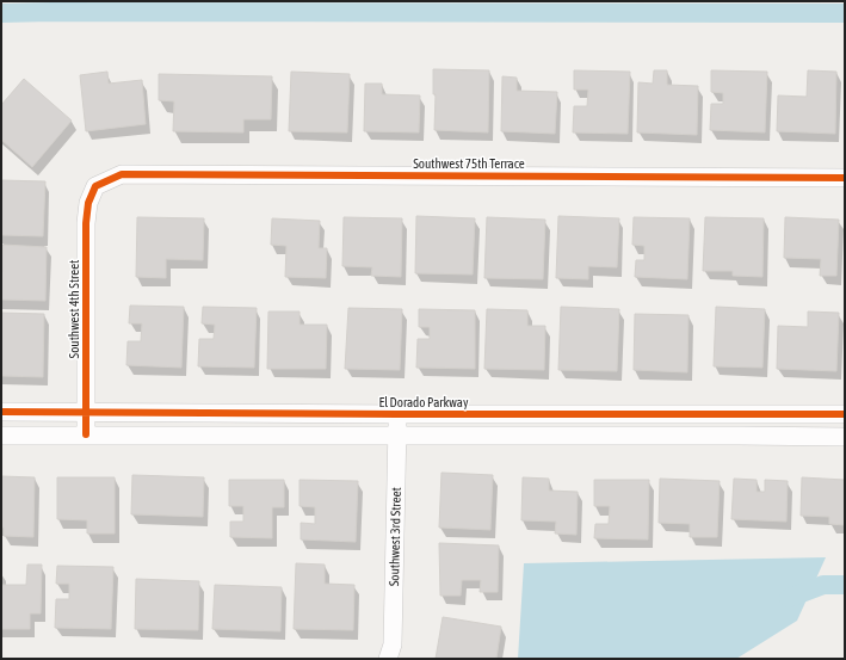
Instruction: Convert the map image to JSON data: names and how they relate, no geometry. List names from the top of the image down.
{
  "streets": {
    "street": [
      "Southwest 75th Terrace",
      "Southwest 4th Street",
      "El Dorado Parkway",
      "Southwest 3rd Street"
    ]
  },
  "crossings": [
    ["Southwest 75th Terrace", "Southwest 4th Street"],
    ["Southwest 4th Street", "El Dorado Parkway"],
    ["El Dorado Parkway", "Southwest 3rd Street"]
  ]
}
